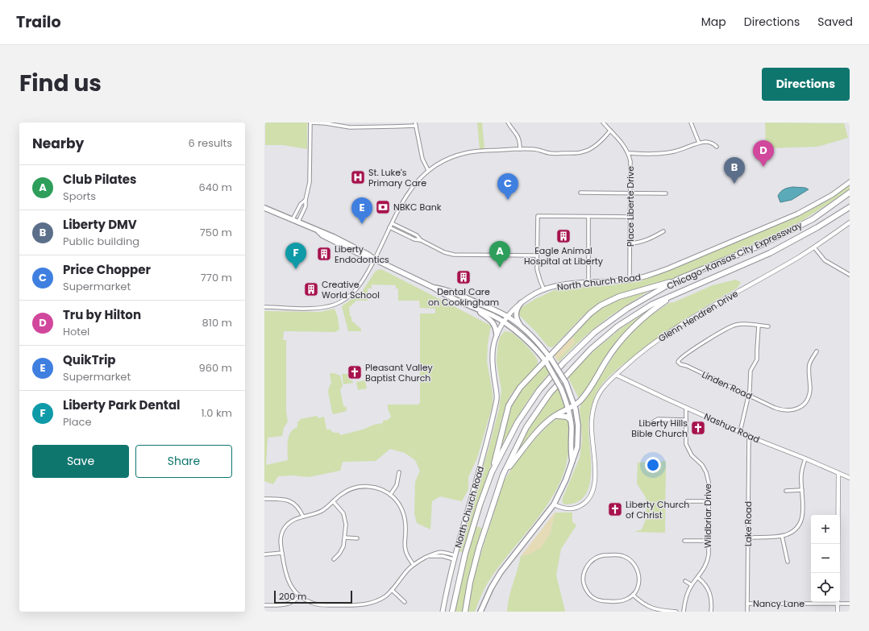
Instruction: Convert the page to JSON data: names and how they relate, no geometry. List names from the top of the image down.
{
  "streets": {
    "highway": ["Chicago-Kansas City Expressway"],
    "main road": ["North Church Road"],
    "street": [
      "Place Liberte Drive",
      "Glenn Hendren Drive",
      "Linden Road",
      "Nashua Road",
      "Wildbriar Drive",
      "Lake Road",
      "Nancy Lane"
    ]
  },
  "crossings": [
    ["Place Liberte Drive", "North Church Road"],
    ["Glenn Hendren Drive", "Nashua Road"],
    ["Nashua Road", "Wildbriar Drive"],
    ["Nashua Road", "Lake Road"],
    ["Lake Road", "Nancy Lane"]
  ],
  "places": {
    "hospital": ["St. Luke's Primary Care"],
    "bank": ["NBKC Bank"],
    "building": [
      "Eagle Animal Hospital at Liberty",
      "Liberty Endodontics",
      "Dental Care on Cookingham",
      "Creative World School"
    ],
    "church": ["Pleasant Valley Baptist Church", "Liberty Hills Bible Church", "Liberty Church of Christ"]
  },
  "scale_bar": "200 m",
  "page": {
    "header": "Trailo",
    "nav": ["Map", "Directions", "Saved"],
    "title": "Find us",
    "buttons": [
      "Directions",
      ["Save", "Share"]
    ],
    "heading": ["Nearby", "6 results"],
    "pins": [
      "D",
      "B",
      "C",
      "E",
      "A",
      "F"
    ],
    "list": [
      {
        "mark": "A",
        "name": "Club Pilates",
        "note": "Sports",
        "value": "640 m"
      },
      {
        "mark": "B",
        "name": "Liberty DMV",
        "note": "Public building",
        "value": "750 m"
      },
      {
        "mark": "C",
        "name": "Price Chopper",
        "note": "Supermarket",
        "value": "770 m"
      },
      {
        "mark": "D",
        "name": "Tru by Hilton",
        "note": "Hotel",
        "value": "810 m"
      },
      {
        "mark": "E",
        "name": "QuikTrip",
        "note": "Supermarket",
        "value": "960 m"
      },
      {
        "mark": "F",
        "name": "Liberty Park Dental",
        "note": "Place",
        "value": "1.0 km"
      }
    ],
    "map_buttons": ["+", "−"],
    "scale": "200 m"
  }
}
